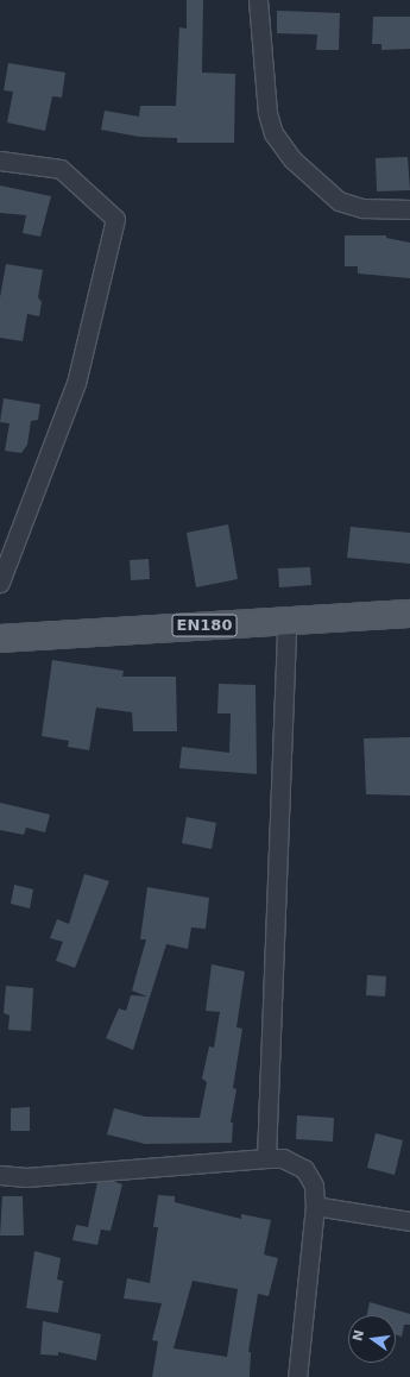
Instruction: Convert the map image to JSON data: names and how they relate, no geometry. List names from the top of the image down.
{
  "streets": {
    "main road": ["EN180"]
  },
  "north": "left"
}
